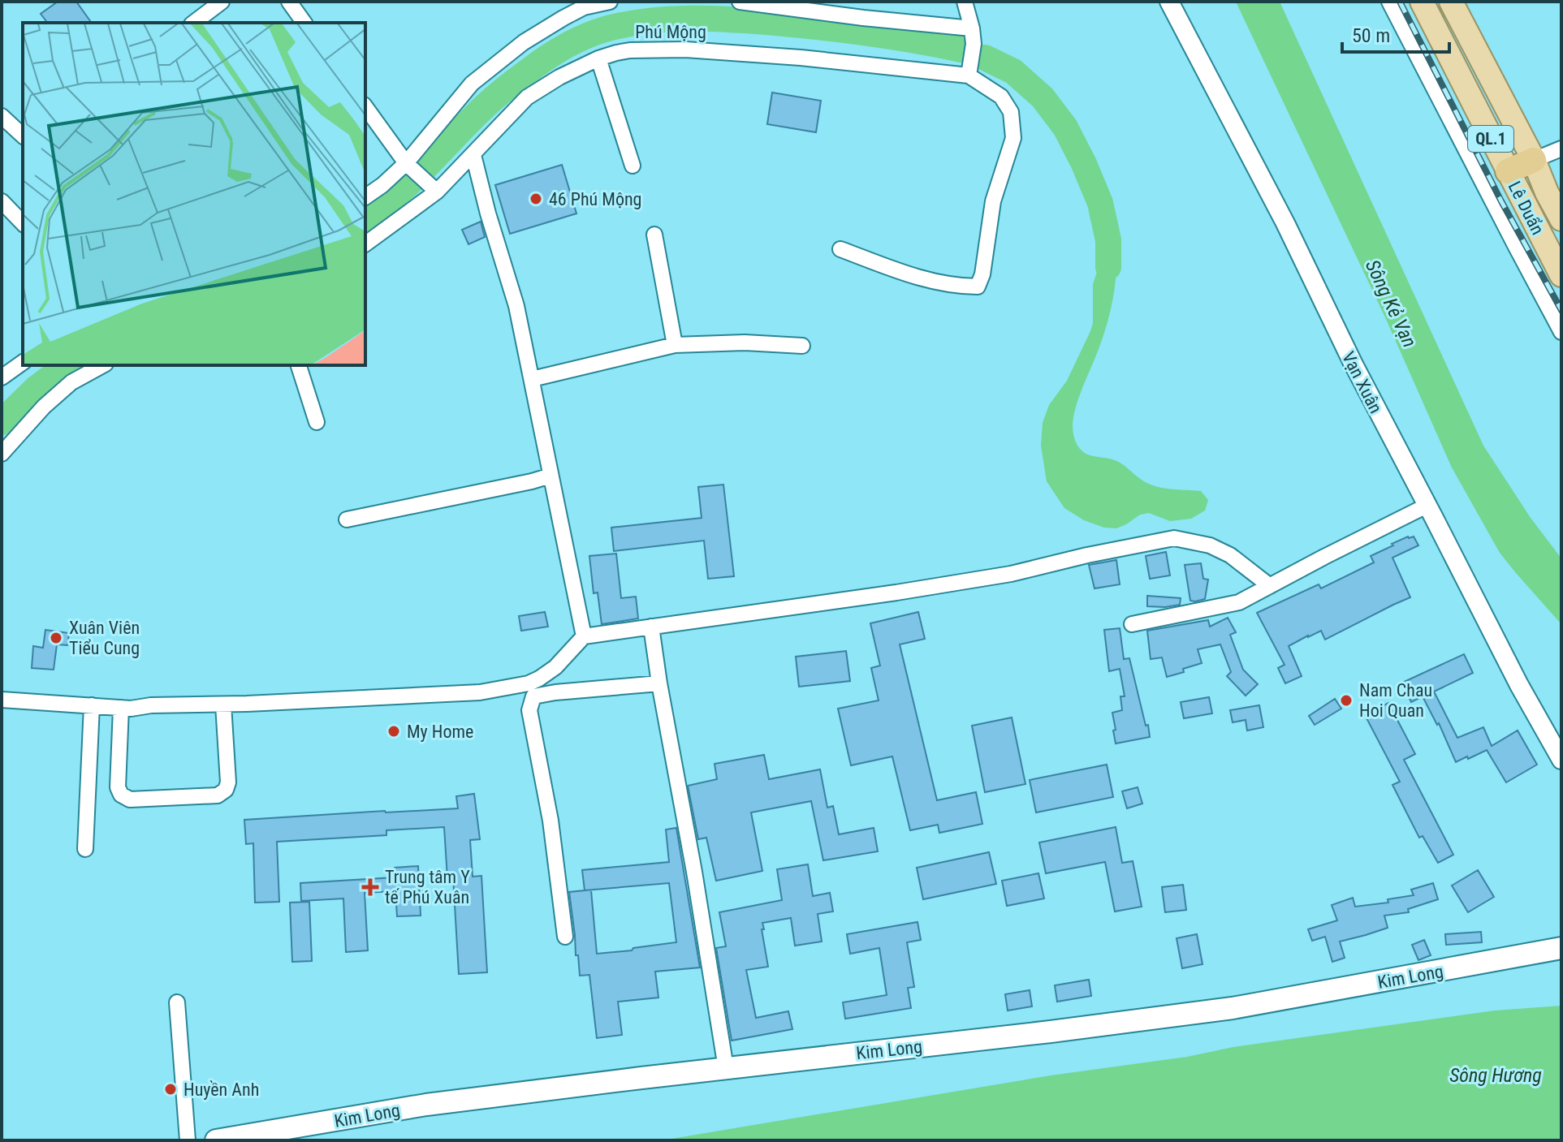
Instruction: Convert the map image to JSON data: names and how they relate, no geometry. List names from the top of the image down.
{
  "streets": {
    "main road": ["QL.1", "Lê Duẩn", "Kim Long"],
    "street": ["Phú Mộng", "Vạn Xuân"]
  },
  "water": ["Sông Kẻ Vạn", "Sông Hương"],
  "places": {
    "other": [
      "46 Phú Mộng",
      "Xuân Viên Tiểu Cung",
      "Nam Chau Hoi Quan",
      "My Home",
      "Huyền Anh"
    ],
    "health": ["Trung tâm Y tế Phú Xuân"]
  },
  "scale_bar": "50 m"
}
